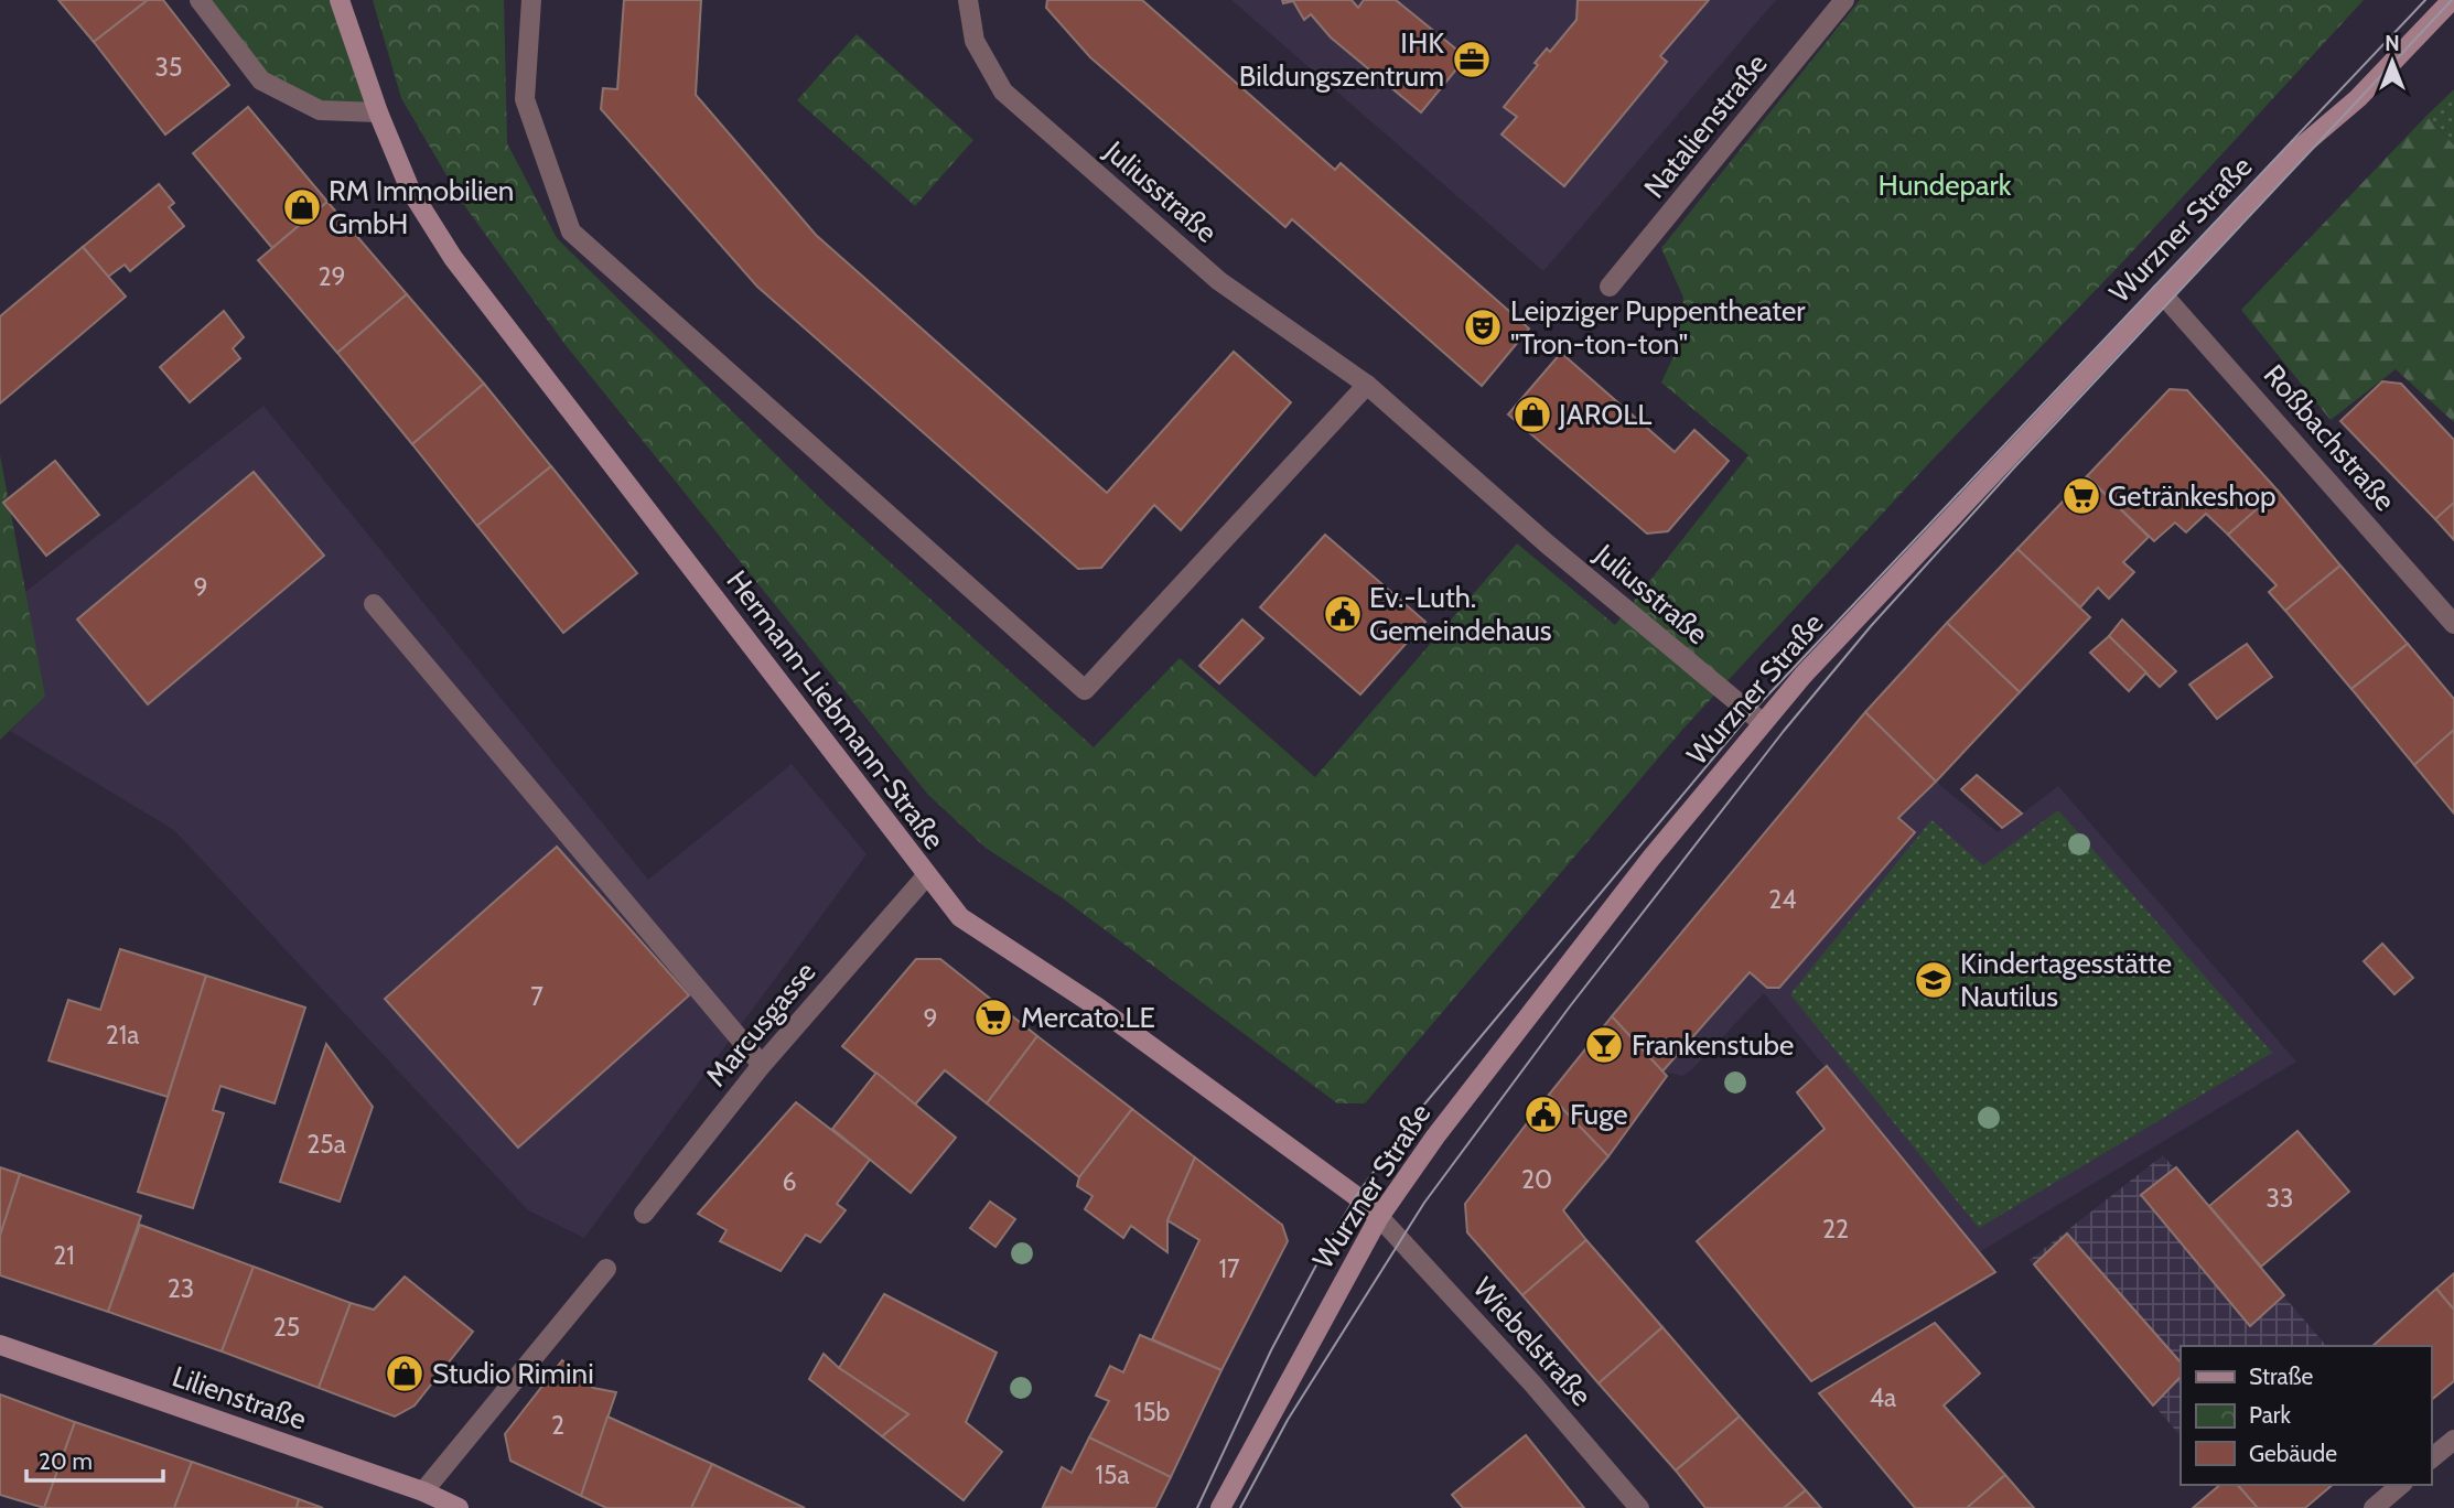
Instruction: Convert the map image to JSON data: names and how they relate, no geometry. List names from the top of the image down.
{
  "streets": {
    "street": [
      "Natalienstraße",
      "Juliusstraße",
      "Wurzner Straße",
      "Roßbachstraße",
      "Hermann-Liebmann-Straße",
      "Marcusgasse",
      "Wiebelstraße",
      "Lilienstraße"
    ]
  },
  "crossings": [
    ["Juliusstraße", "Wurzner Straße"],
    ["Wurzner Straße", "Roßbachstraße"],
    ["Wurzner Straße", "Hermann-Liebmann-Straße"],
    ["Wurzner Straße", "Wiebelstraße"],
    ["Hermann-Liebmann-Straße", "Marcusgasse"],
    ["Hermann-Liebmann-Straße", "Wiebelstraße"]
  ],
  "parks": ["Hundepark"],
  "places": {
    "office": ["IHK Bildungszentrum"],
    "shop": ["RM Immobilien GmbH", "JAROLL", "Studio Rimini"],
    "theatre": ["Leipziger Puppentheater \"Tron-ton-ton\""],
    "supermarket": ["Getränkeshop", "Mercato.LE"],
    "public building": ["Ev.-Luth. Gemeindehaus", "Fuge"],
    "school or university": ["Kindertagesstätte Nautilus"],
    "bar": ["Frankenstube"]
  },
  "house_numbers": [
    "35",
    "29",
    "9",
    "24",
    "7",
    "9",
    "21a",
    "25a",
    "20",
    "6",
    "33",
    "22",
    "21",
    "17",
    "23",
    "25",
    "4a",
    "15b",
    "2",
    "15a"
  ],
  "legend": ["Straße", "Park", "Gebäude"],
  "scale_bar": "20 m",
  "north": "top"
}
